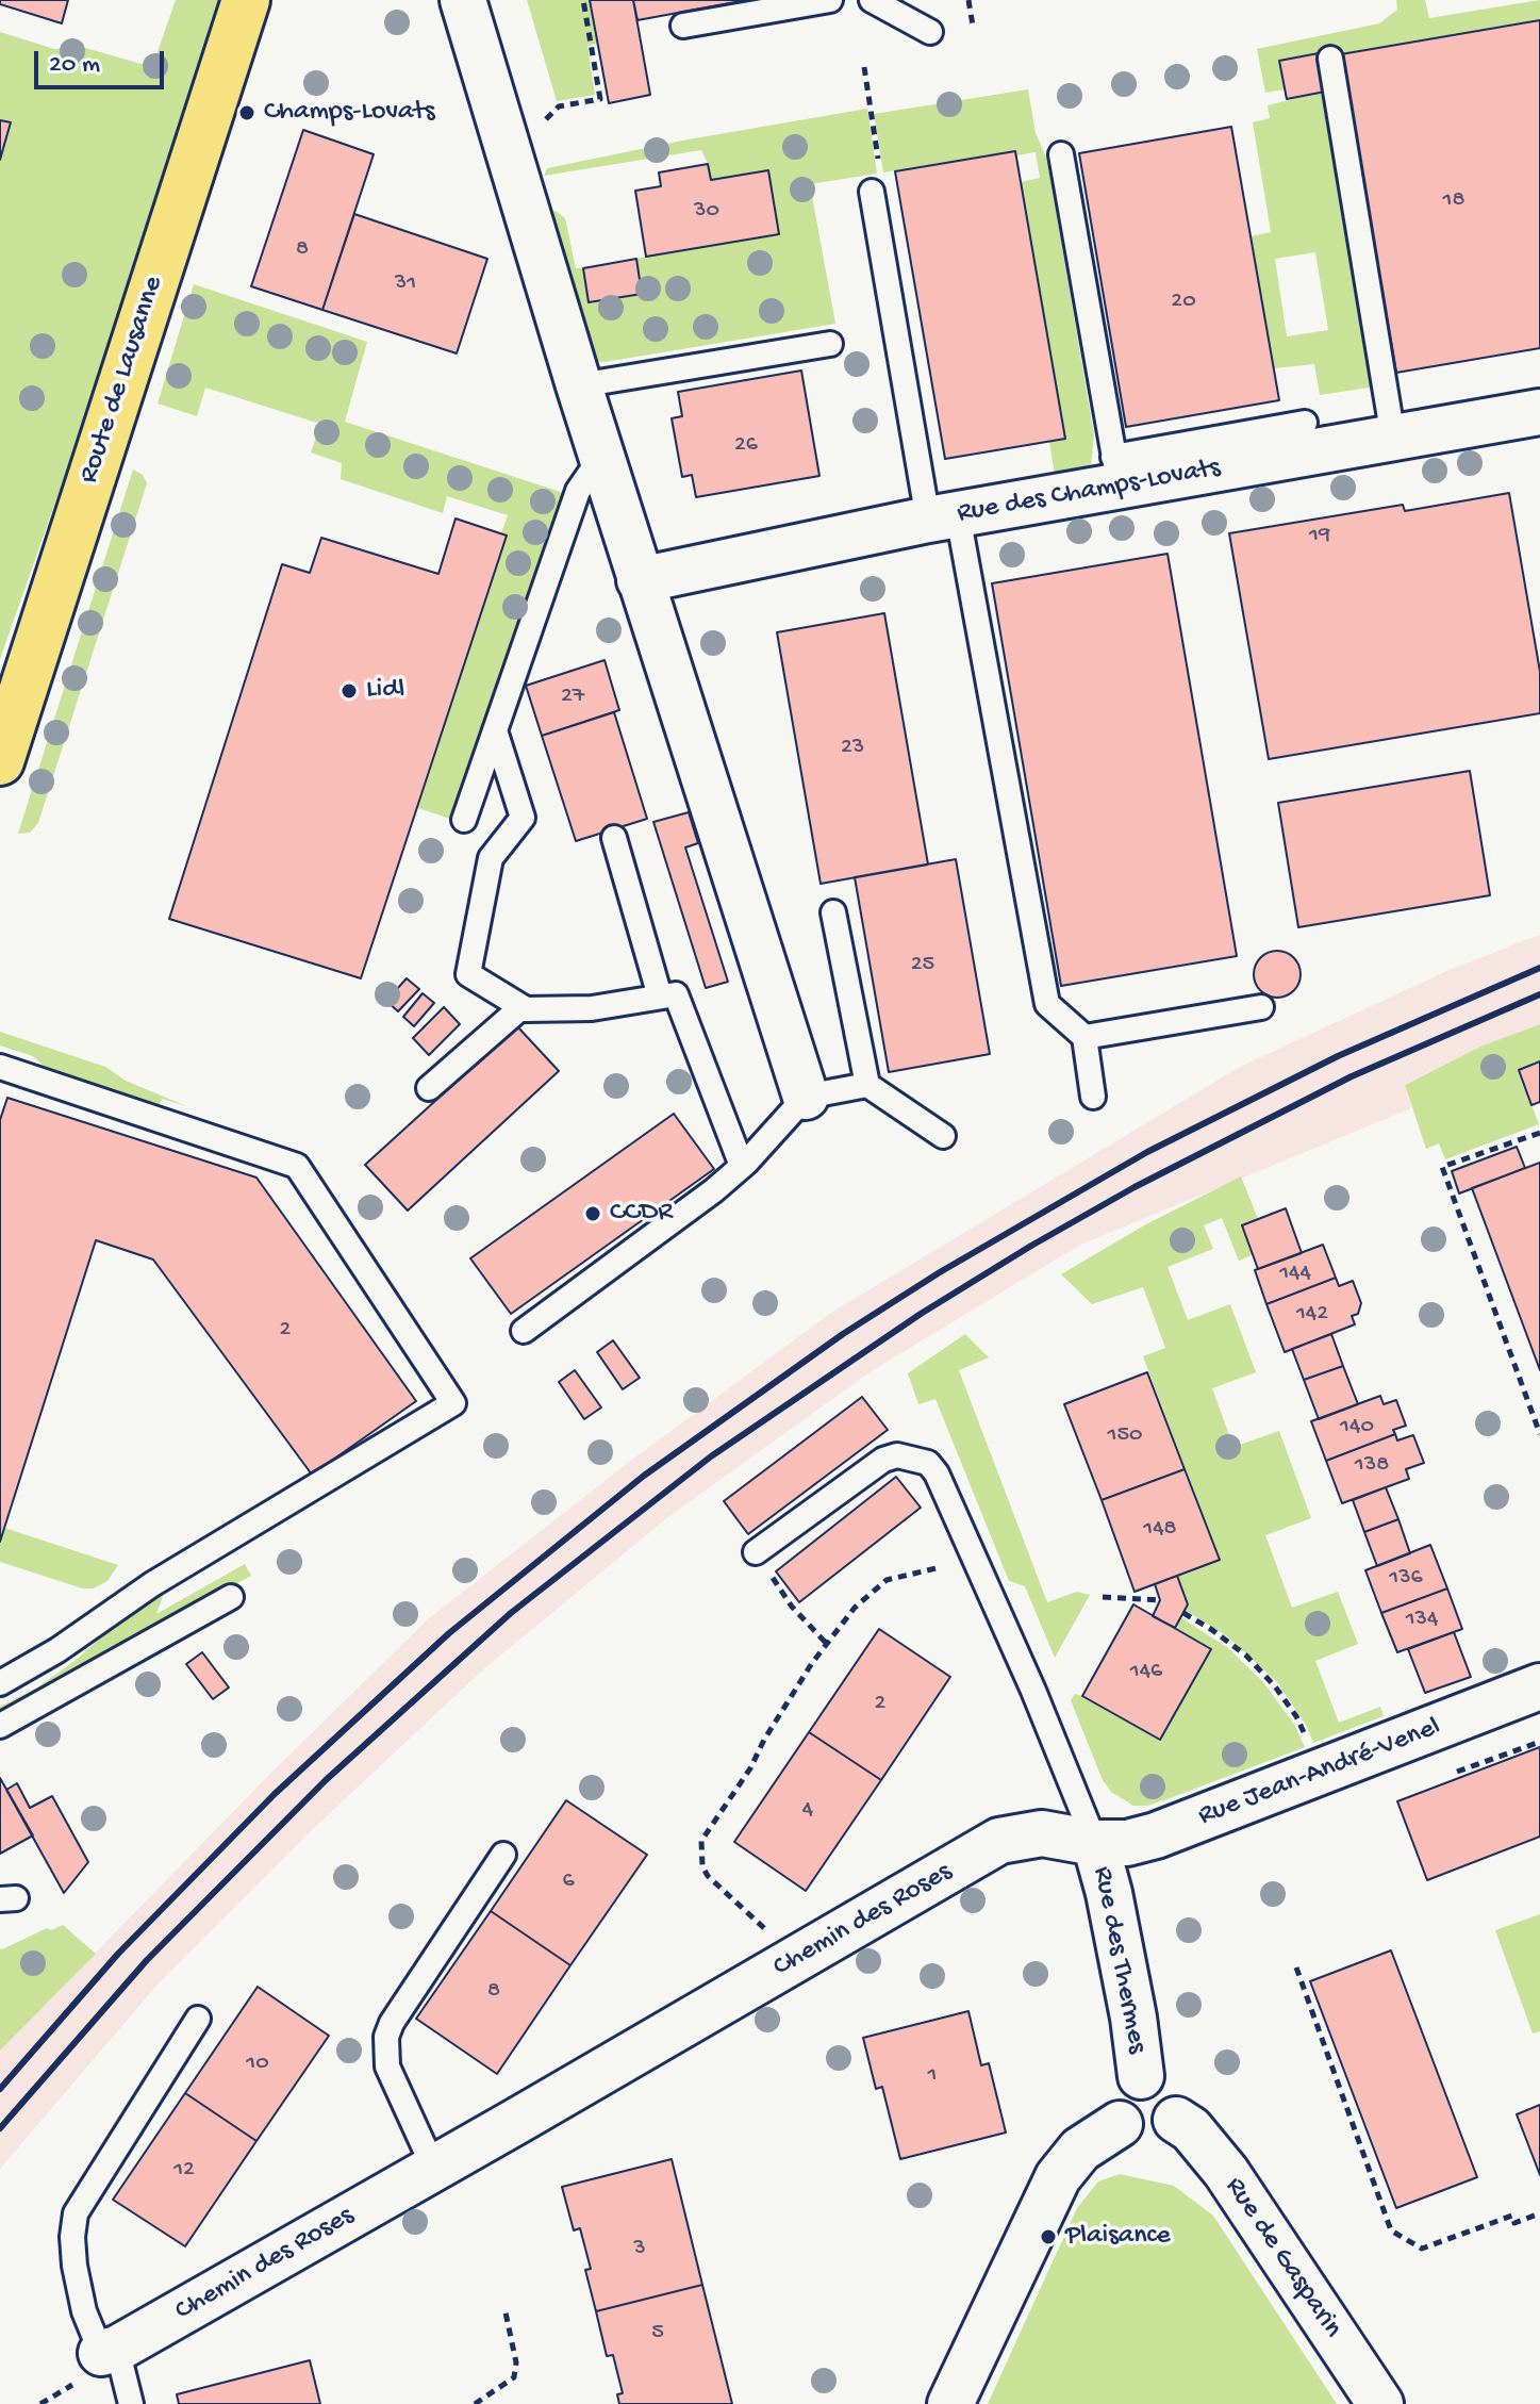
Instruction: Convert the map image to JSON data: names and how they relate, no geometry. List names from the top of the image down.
{
  "streets": {
    "main road": ["Route de Lausanne"],
    "street": [
      "Rue des Champs-Lovats",
      "Rue Jean-André-Venel",
      "Chemin des Roses",
      "Rue des Thermes",
      "Rue de Gasparin"
    ]
  },
  "crossings": [
    ["Rue Jean-André-Venel", "Chemin des Roses"],
    ["Rue Jean-André-Venel", "Rue des Thermes"],
    ["Chemin des Roses", "Rue des Thermes"],
    ["Rue des Thermes", "Rue de Gasparin"]
  ],
  "places": [
    "Champs-Lovats",
    "Lidl",
    "CCDR",
    "Plaisance"
  ],
  "house_numbers": [
    "18",
    "30",
    "8",
    "31",
    "20",
    "26",
    "19",
    "27",
    "23",
    "25",
    "144",
    "142",
    "2",
    "140",
    "150",
    "138",
    "148",
    "136",
    "134",
    "146",
    "2",
    "4",
    "6",
    "8",
    "10",
    "1",
    "12",
    "3",
    "5"
  ],
  "scale_bar": "20 m"
}
